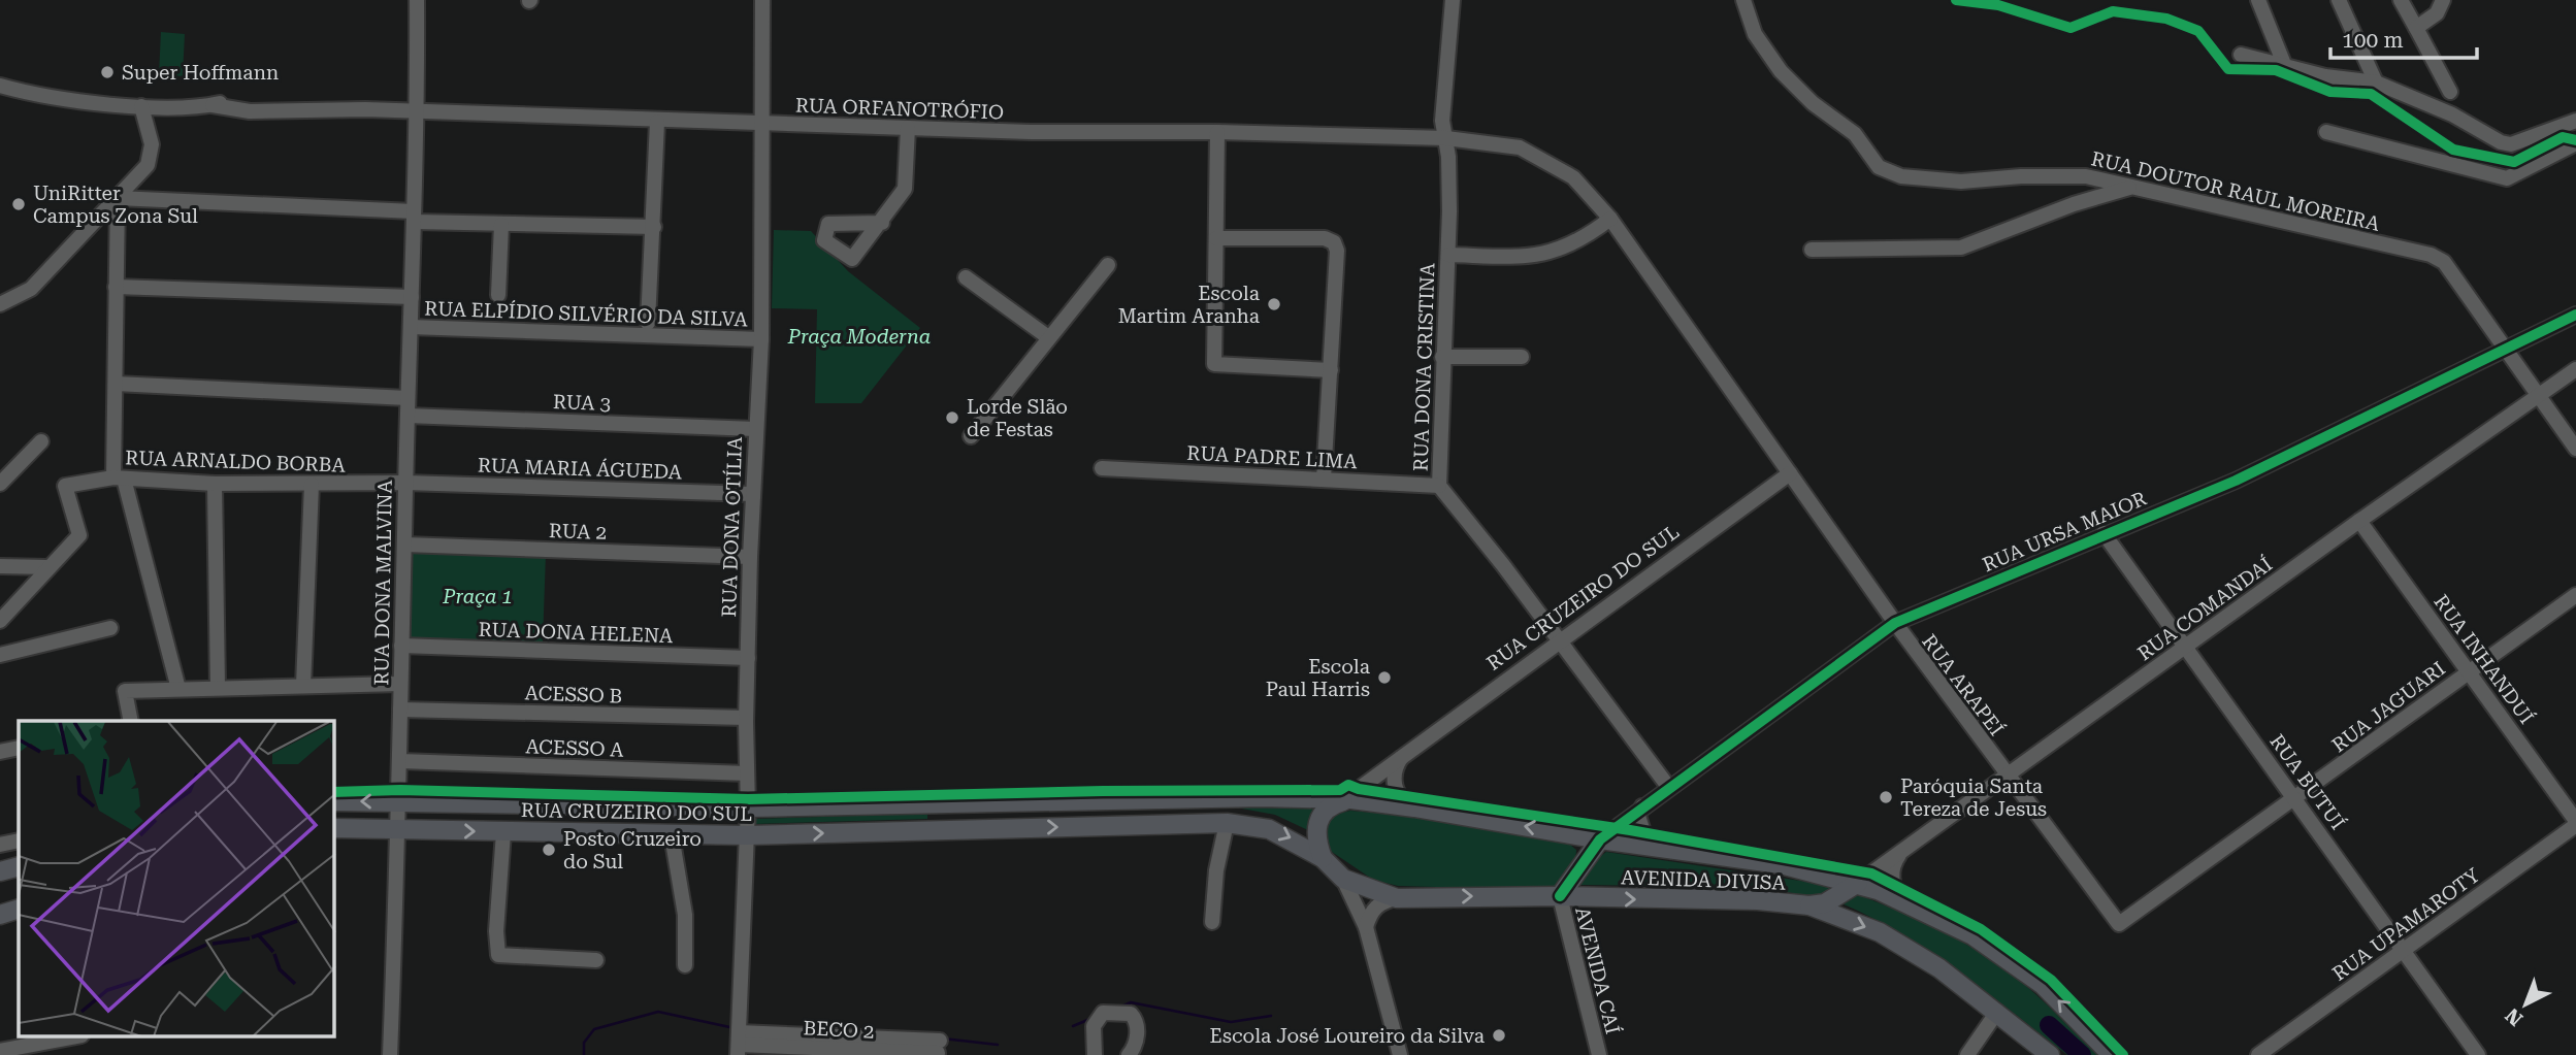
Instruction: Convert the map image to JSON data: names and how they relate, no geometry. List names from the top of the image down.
{
  "streets": {
    "main road": ["RUA CRUZEIRO DO SUL", "AVENIDA DIVISA"],
    "street": [
      "RUA ORFANOTRÓFIO",
      "RUA DOUTOR RAUL MOREIRA",
      "RUA ELPÍDIO SILVÉRIO DA SILVA",
      "RUA DONA CRISTINA",
      "RUA 3",
      "RUA PADRE LIMA",
      "RUA ARNALDO BORBA",
      "RUA MARIA ÁGUEDA",
      "RUA DONA OTÍLIA",
      "RUA 2",
      "RUA URSA MAIOR",
      "RUA DONA MALVINA",
      "RUA COMANDAÍ",
      "RUA DONA HELENA",
      "RUA INHANDUÍ",
      "RUA ARAPEÍ",
      "ACESSO B",
      "RUA JAGUARI",
      "ACESSO A",
      "RUA BUTUÍ",
      "RUA UPAMAROTY",
      "AVENIDA CAÍ",
      "BECO 2"
    ]
  },
  "crossings": [
    ["RUA ORFANOTRÓFIO", "RUA DONA CRISTINA"],
    ["RUA ORFANOTRÓFIO", "RUA DONA OTÍLIA"],
    ["RUA ORFANOTRÓFIO", "RUA DONA MALVINA"],
    ["RUA ORFANOTRÓFIO", "RUA ARAPEÍ"],
    ["RUA DOUTOR RAUL MOREIRA", "RUA URSA MAIOR"],
    ["RUA DOUTOR RAUL MOREIRA", "RUA COMANDAÍ"],
    ["RUA ELPÍDIO SILVÉRIO DA SILVA", "RUA DONA OTÍLIA"],
    ["RUA ELPÍDIO SILVÉRIO DA SILVA", "RUA DONA MALVINA"],
    ["RUA DONA CRISTINA", "RUA PADRE LIMA"],
    ["RUA DONA CRISTINA", "RUA URSA MAIOR"],
    ["RUA DONA CRISTINA", "RUA CRUZEIRO DO SUL"],
    ["RUA DONA CRISTINA", "RUA ARAPEÍ"],
    ["RUA 3", "RUA DONA OTÍLIA"],
    ["RUA 3", "RUA DONA MALVINA"],
    ["RUA ARNALDO BORBA", "RUA MARIA ÁGUEDA"],
    ["RUA ARNALDO BORBA", "RUA DONA MALVINA"],
    ["RUA MARIA ÁGUEDA", "RUA DONA OTÍLIA"],
    ["RUA MARIA ÁGUEDA", "RUA DONA MALVINA"],
    ["RUA DONA OTÍLIA", "RUA 2"],
    ["RUA DONA OTÍLIA", "RUA CRUZEIRO DO SUL"],
    ["RUA DONA OTÍLIA", "RUA DONA HELENA"],
    ["RUA DONA OTÍLIA", "ACESSO B"],
    ["RUA DONA OTÍLIA", "ACESSO A"],
    ["RUA DONA OTÍLIA", "BECO 2"],
    ["RUA 2", "RUA DONA MALVINA"],
    ["RUA URSA MAIOR", "RUA ARAPEÍ"],
    ["RUA URSA MAIOR", "RUA BUTUÍ"],
    ["RUA URSA MAIOR", "AVENIDA DIVISA"],
    ["RUA DONA MALVINA", "RUA CRUZEIRO DO SUL"],
    ["RUA DONA MALVINA", "RUA DONA HELENA"],
    ["RUA DONA MALVINA", "ACESSO B"],
    ["RUA DONA MALVINA", "ACESSO A"],
    ["RUA CRUZEIRO DO SUL", "RUA ARAPEÍ"],
    ["RUA CRUZEIRO DO SUL", "AVENIDA DIVISA"],
    ["RUA COMANDAÍ", "RUA INHANDUÍ"],
    ["RUA COMANDAÍ", "RUA ARAPEÍ"],
    ["RUA COMANDAÍ", "RUA BUTUÍ"],
    ["RUA COMANDAÍ", "AVENIDA DIVISA"],
    ["RUA INHANDUÍ", "RUA JAGUARI"],
    ["RUA INHANDUÍ", "RUA UPAMAROTY"],
    ["RUA ARAPEÍ", "RUA JAGUARI"],
    ["RUA JAGUARI", "RUA BUTUÍ"],
    ["RUA BUTUÍ", "RUA UPAMAROTY"],
    ["AVENIDA DIVISA", "AVENIDA CAÍ"]
  ],
  "parks": ["Praça Moderna", "Praça 1"],
  "places": [
    "Super Hoffmann",
    "UniRitter Campus Zona Sul",
    "Escola Martim Aranha",
    "Lorde Slão de Festas",
    "Escola Paul Harris",
    "Paróquia Santa Tereza de Jesus",
    "Posto Cruzeiro do Sul",
    "Escola José Loureiro da Silva"
  ],
  "scale_bar": "100 m",
  "north": "bottom left"
}
